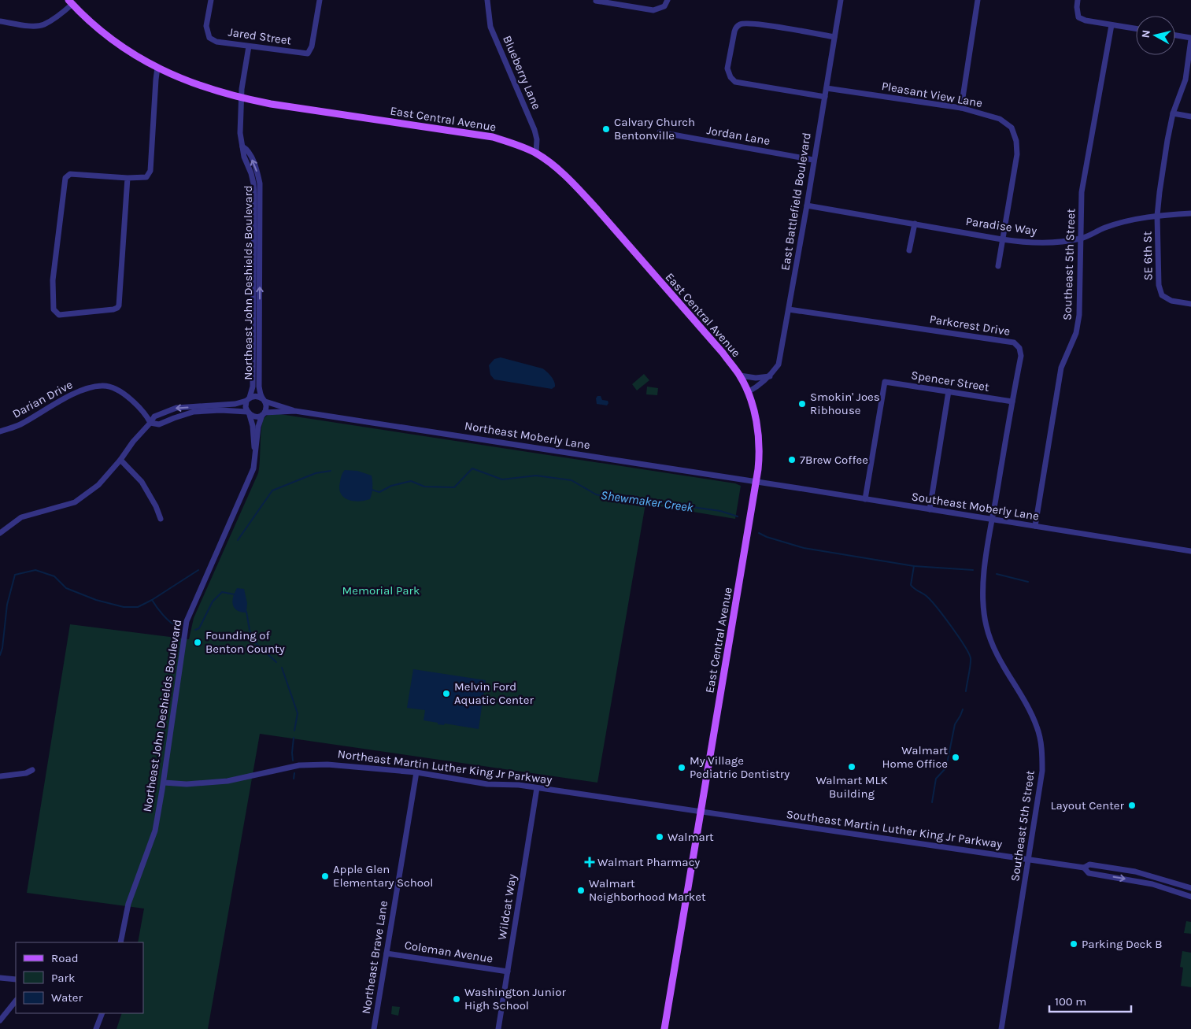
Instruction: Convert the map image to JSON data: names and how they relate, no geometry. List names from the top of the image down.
{
  "streets": {
    "main road": ["East Central Avenue"],
    "street": [
      "Jared Street",
      "Blueberry Lane",
      "Pleasant View Lane",
      "Jordan Lane",
      "East Battlefield Boulevard",
      "Paradise Way",
      "SE 6th St",
      "Southeast 5th Street",
      "Northeast John Deshields Boulevard",
      "Parkcrest Drive",
      "Spencer Street",
      "Darian Drive",
      "Northeast Moberly Lane",
      "Southeast Moberly Lane",
      "Northeast Martin Luther King Jr Parkway",
      "Southeast Martin Luther King Jr Parkway",
      "Wildcat Way",
      "Coleman Avenue",
      "Northeast Brave Lane"
    ]
  },
  "crossings": [
    ["Jared Street", "Northeast John Deshields Boulevard"],
    ["Blueberry Lane", "East Central Avenue"],
    ["Pleasant View Lane", "East Battlefield Boulevard"],
    ["Pleasant View Lane", "Paradise Way"],
    ["East Central Avenue", "East Battlefield Boulevard"],
    ["East Central Avenue", "Northeast John Deshields Boulevard"],
    ["East Central Avenue", "Northeast Moberly Lane"],
    ["East Central Avenue", "Southeast Moberly Lane"],
    ["East Central Avenue", "Northeast Martin Luther King Jr Parkway"],
    ["East Central Avenue", "Southeast Martin Luther King Jr Parkway"],
    ["Jordan Lane", "East Battlefield Boulevard"],
    ["East Battlefield Boulevard", "Paradise Way"],
    ["East Battlefield Boulevard", "Parkcrest Drive"],
    ["Paradise Way", "SE 6th St"],
    ["Paradise Way", "Southeast 5th Street"],
    ["Southeast 5th Street", "Parkcrest Drive"],
    ["Southeast 5th Street", "Southeast Moberly Lane"],
    ["Southeast 5th Street", "Southeast Martin Luther King Jr Parkway"],
    ["Northeast John Deshields Boulevard", "Northeast Moberly Lane"],
    ["Northeast John Deshields Boulevard", "Northeast Martin Luther King Jr Parkway"],
    ["Parkcrest Drive", "Spencer Street"],
    ["Parkcrest Drive", "Southeast Moberly Lane"],
    ["Spencer Street", "Southeast Moberly Lane"],
    ["Northeast Moberly Lane", "Southeast Moberly Lane"],
    ["Northeast Martin Luther King Jr Parkway", "Southeast Martin Luther King Jr Parkway"],
    ["Northeast Martin Luther King Jr Parkway", "Wildcat Way"],
    ["Northeast Martin Luther King Jr Parkway", "Northeast Brave Lane"],
    ["Wildcat Way", "Coleman Avenue"],
    ["Coleman Avenue", "Northeast Brave Lane"]
  ],
  "water": ["Shewmaker Creek"],
  "parks": ["Memorial Park"],
  "places": {
    "other": [
      "Calvary Church Bentonville",
      "Smokin' Joes Ribhouse",
      "7Brew Coffee",
      "Founding of Benton County",
      "Melvin Ford Aquatic Center",
      "Walmart Home Office",
      "Walmart MLK Building",
      "My Village Pediatric Dentistry",
      "Layout Center",
      "Walmart",
      "Apple Glen Elementary School",
      "Walmart Neighborhood Market",
      "Parking Deck B",
      "Washington Junior High School"
    ],
    "health": ["Walmart Pharmacy"]
  },
  "legend": ["Road", "Park", "Water"],
  "scale_bar": "100 m",
  "north": "left"
}
